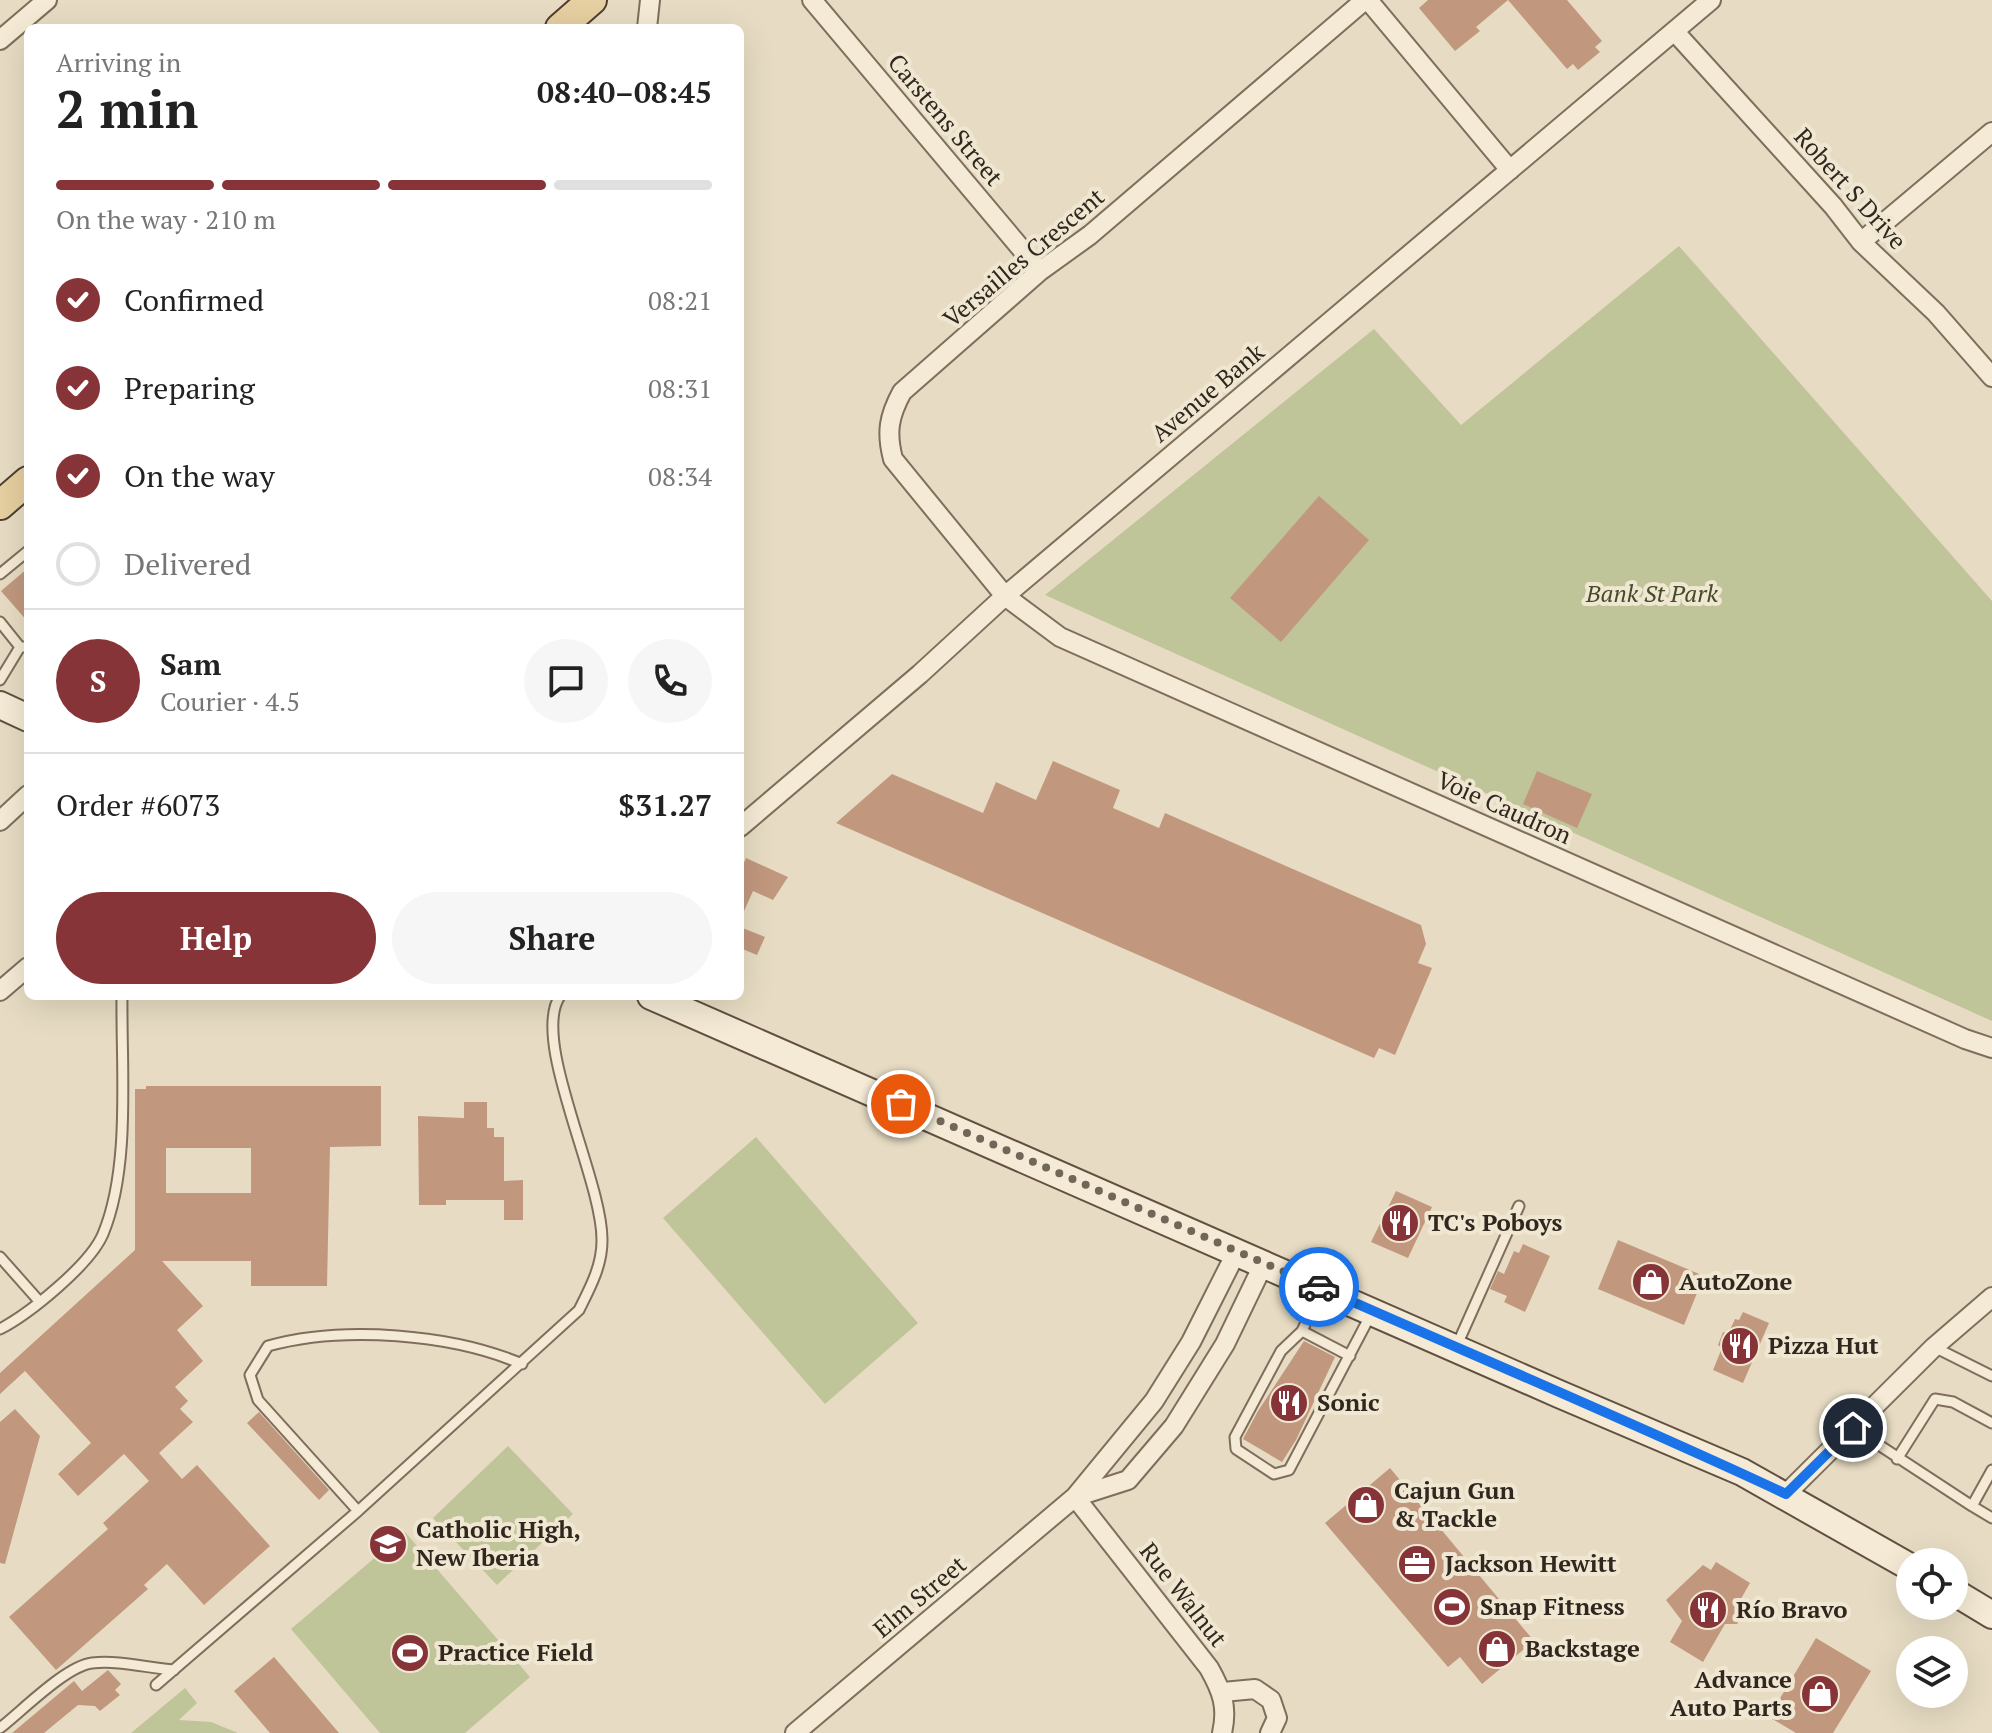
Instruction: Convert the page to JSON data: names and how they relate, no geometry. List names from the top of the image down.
{
  "streets": {
    "street": [
      "Carstens Street",
      "Robert S Drive",
      "Versailles Crescent",
      "Avenue Bank",
      "Voie Caudron",
      "Rue Walnut",
      "Elm Street"
    ]
  },
  "crossings": [
    ["Carstens Street", "Versailles Crescent"],
    ["Robert S Drive", "Avenue Bank"],
    ["Versailles Crescent", "Avenue Bank"],
    ["Versailles Crescent", "Voie Caudron"],
    ["Avenue Bank", "Voie Caudron"],
    ["Rue Walnut", "Elm Street"]
  ],
  "parks": ["Bank St Park"],
  "places": {
    "restaurant": [
      "TC's Poboys",
      "Pizza Hut",
      "Sonic",
      "Río Bravo"
    ],
    "shop": [
      "AutoZone",
      "Cajun Gun & Tackle",
      "Backstage",
      "Advance Auto Parts"
    ],
    "school or university": ["Catholic High, New Iberia"],
    "office": ["Jackson Hewitt"],
    "sports": ["Snap Fitness", "Practice Field"]
  },
  "page": {
    "heading": ["2 min", "Arriving in", "08:40–08:45"],
    "panel": [
      "Sam",
      "Courier · 4.5",
      "Order #6073",
      "$31.27"
    ],
    "bar": "On the way · 210 m",
    "list": [
      ["Confirmed", "08:21"],
      ["Preparing", "08:31"],
      ["On the way", "08:34"],
      "Delivered"
    ],
    "round": "S",
    "buttons": ["Help", "Share"]
  }
}
